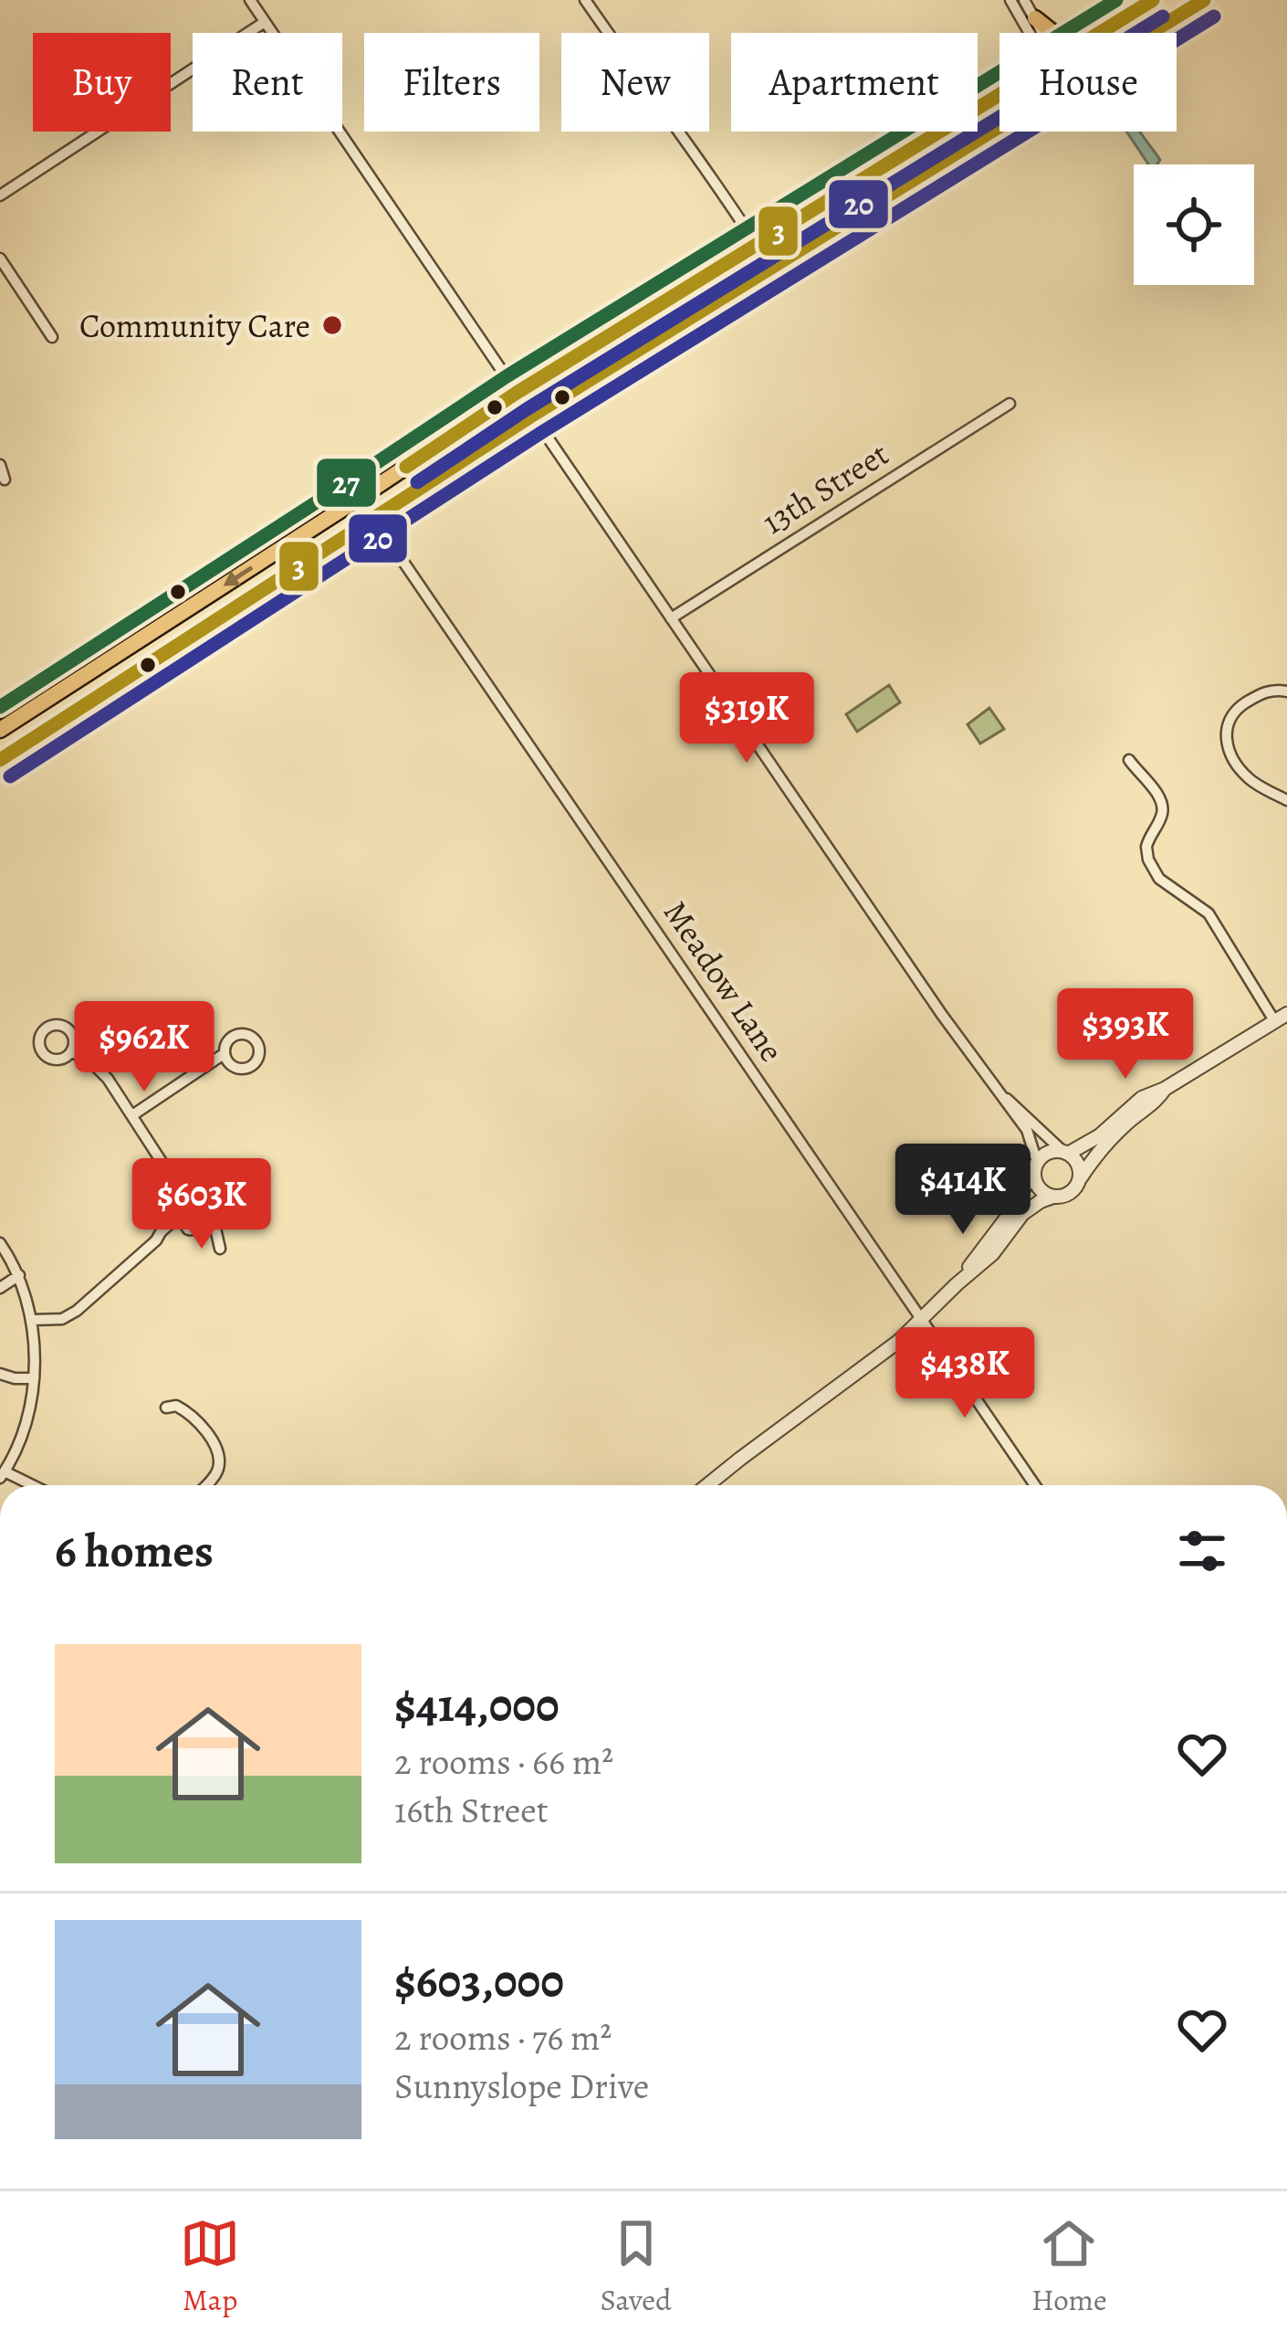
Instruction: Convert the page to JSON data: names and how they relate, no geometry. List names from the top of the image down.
{
  "streets": {
    "street": ["13th Street", "Meadow Lane"]
  },
  "places": ["Community Care"],
  "lines": ["transit line 3", "transit line 27", "transit line 20"],
  "page": {
    "chip": [
      "Buy",
      "Rent",
      "Filters",
      "New",
      "Apartment",
      "House"
    ],
    "price": [
      "$319K",
      "$393K",
      "$962K",
      "$414K",
      "$603K",
      "$438K"
    ],
    "heading": "6 homes",
    "list": [
      {
        "name": "$414,000",
        "note": "2 rooms · 66 m² · 16th Street"
      },
      {
        "name": "$603,000",
        "note": "2 rooms · 76 m² · Sunnyslope Drive"
      }
    ],
    "tabs": ["Map", "Saved", "Home"]
  }
}
